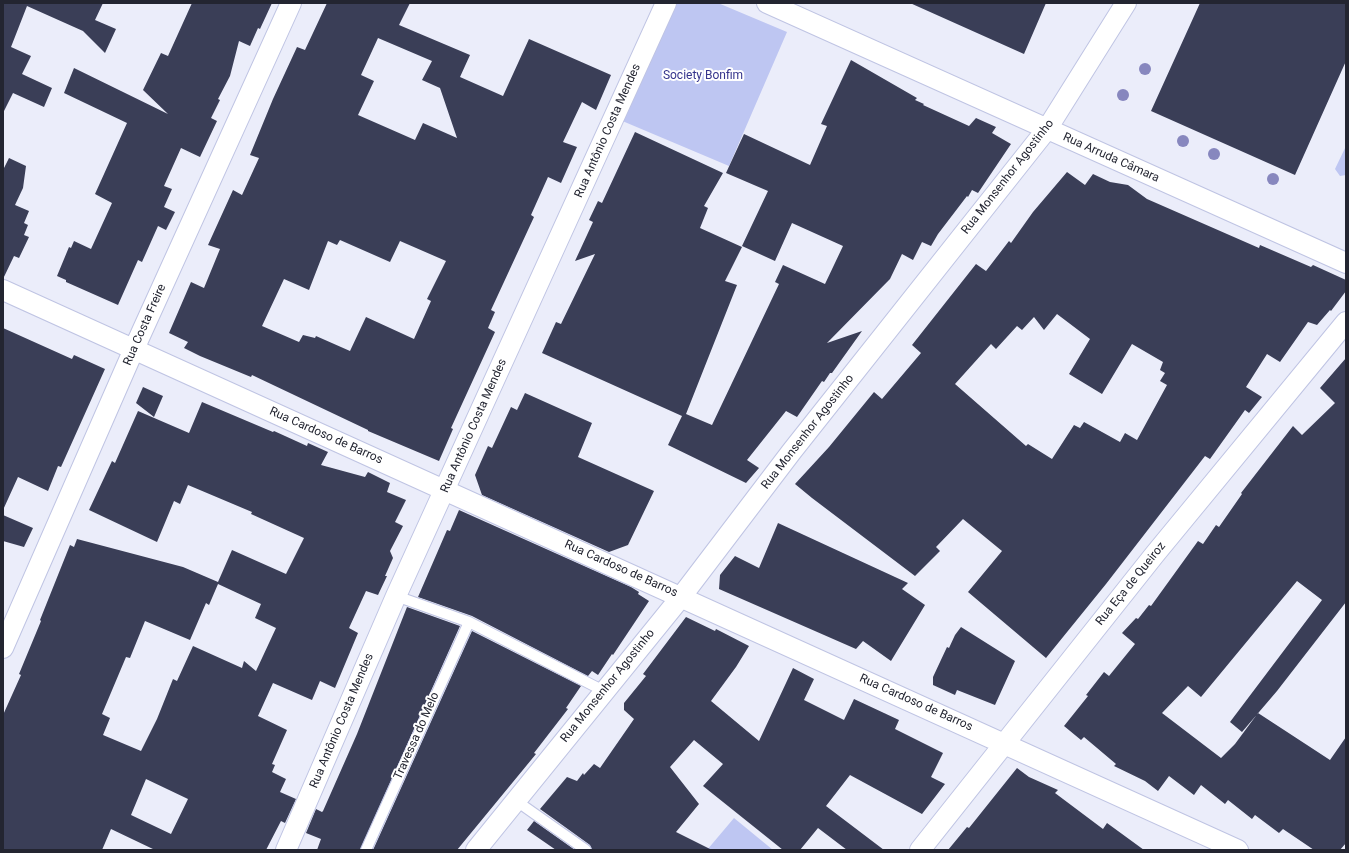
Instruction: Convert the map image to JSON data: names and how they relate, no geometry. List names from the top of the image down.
{
  "streets": {
    "street": [
      "Rua Antônio Costa Mendes",
      "Rua Arruda Câmara",
      "Rua Monsenhor Agostinho",
      "Rua Costa Freire",
      "Rua Cardoso de Barros",
      "Rua Eça de Queiroz"
    ],
    "lane": ["Travessa do Melo"]
  },
  "crossings": [
    ["Rua Antônio Costa Mendes", "Rua Cardoso de Barros"],
    ["Rua Arruda Câmara", "Rua Monsenhor Agostinho"],
    ["Rua Monsenhor Agostinho", "Rua Cardoso de Barros"],
    ["Rua Costa Freire", "Rua Cardoso de Barros"],
    ["Rua Cardoso de Barros", "Rua Eça de Queiroz"]
  ],
  "parks": ["Society Bonfim"]
}
